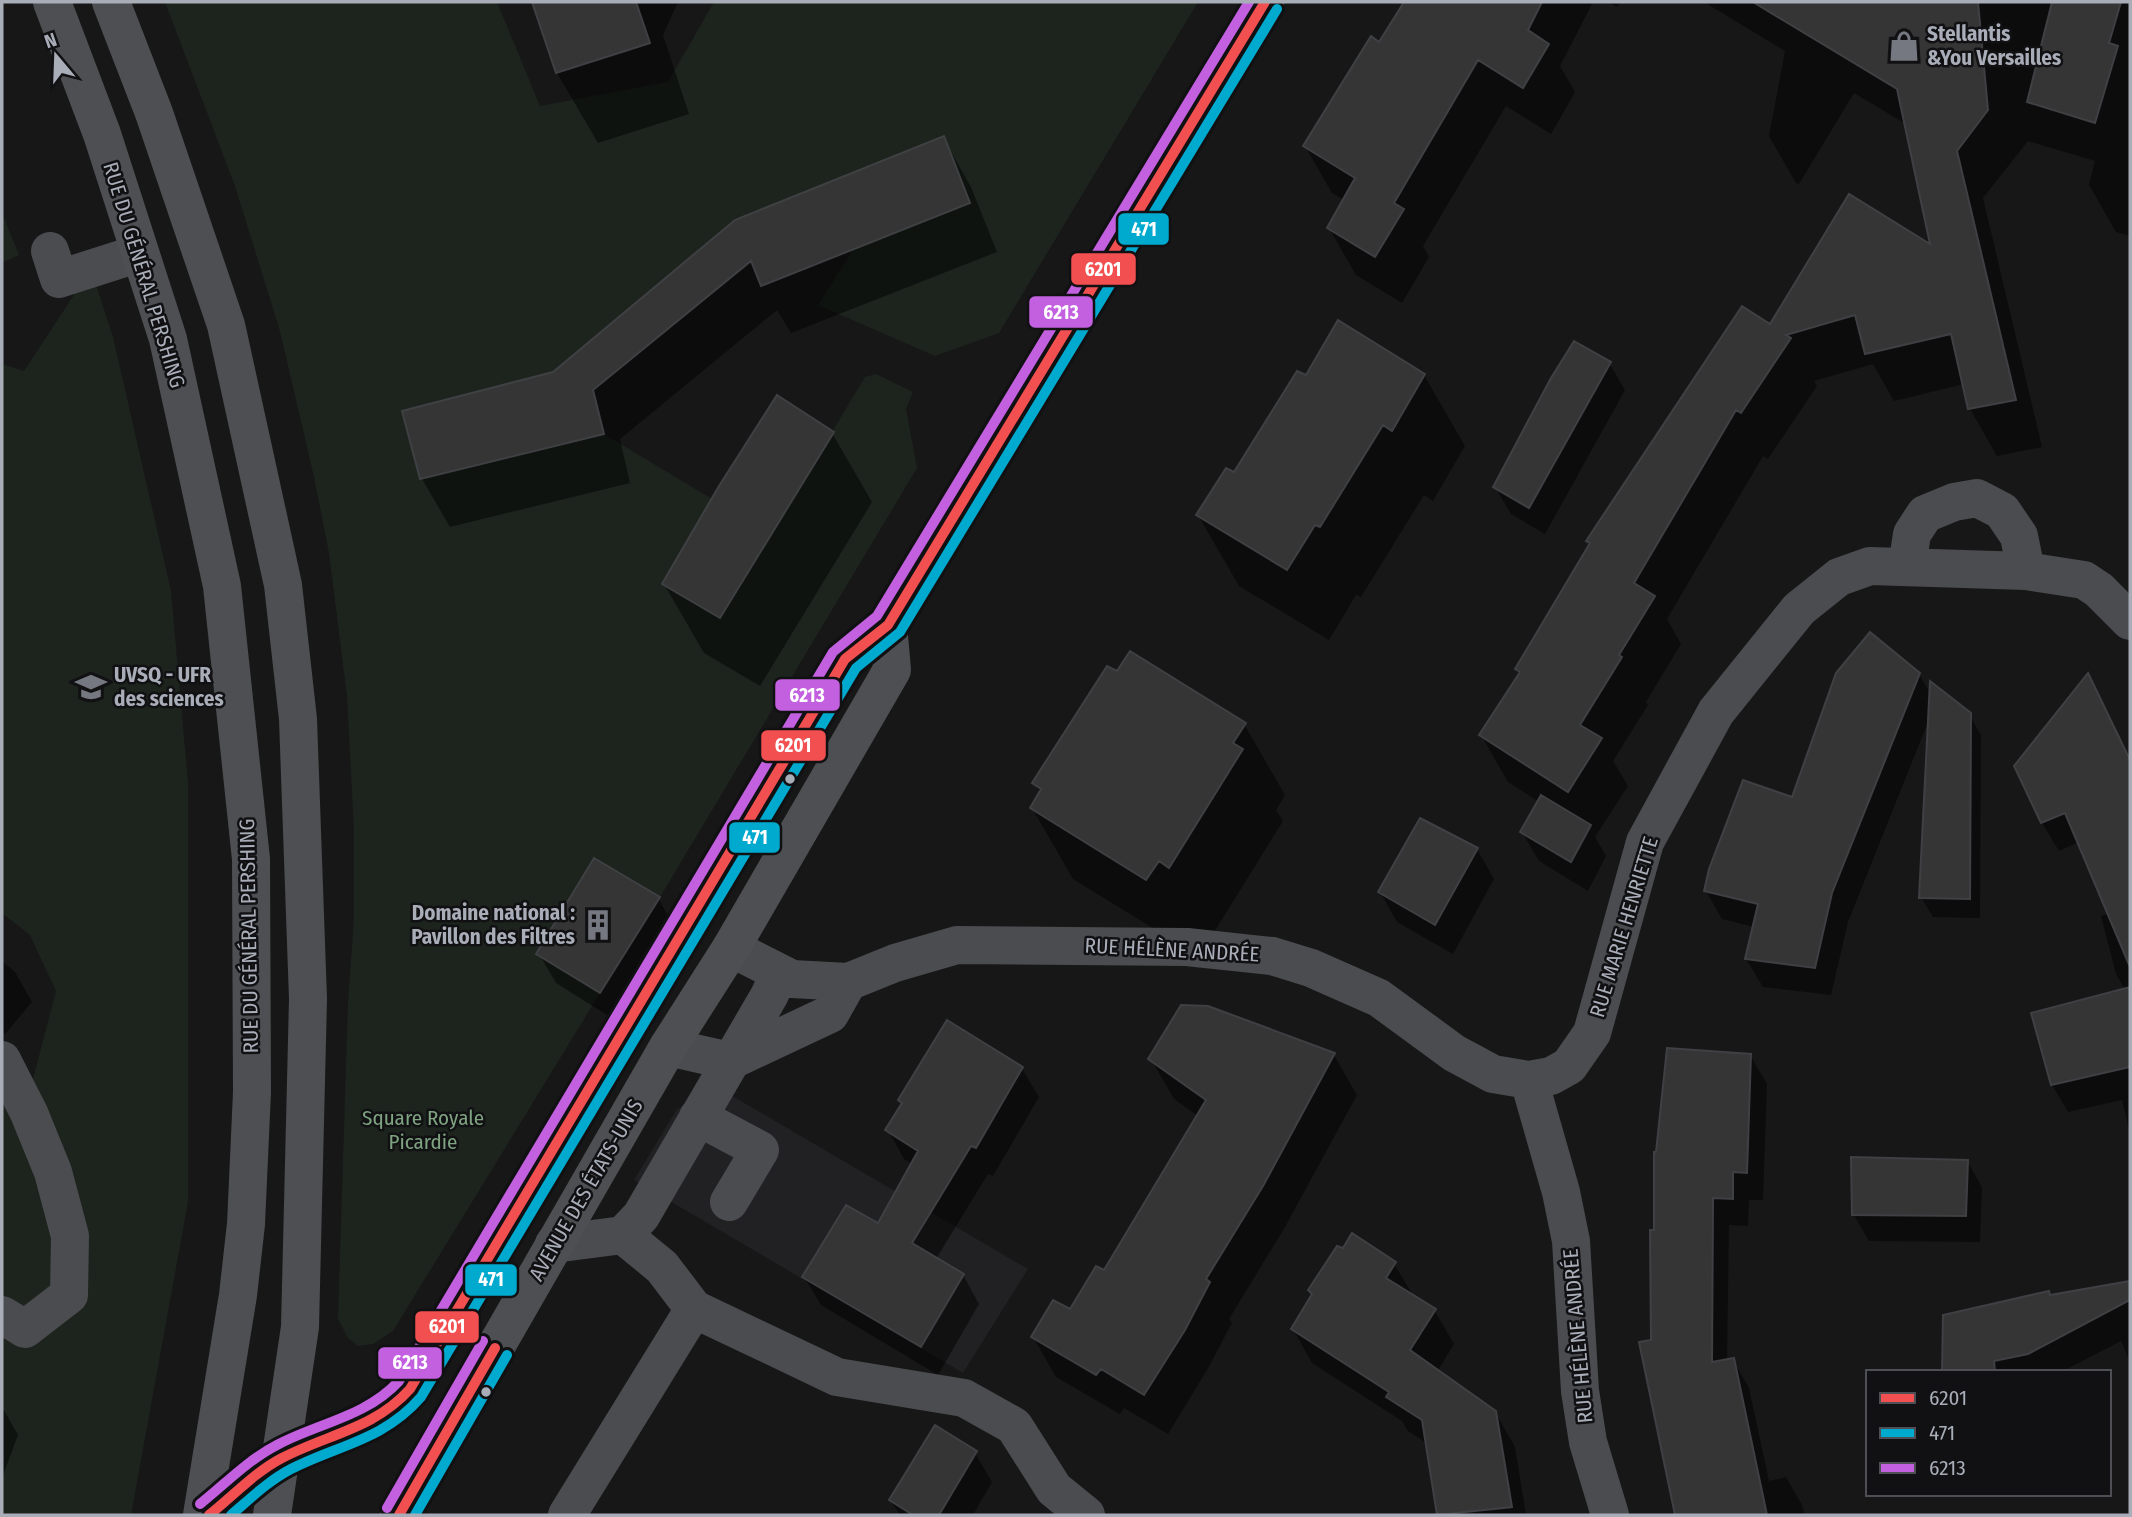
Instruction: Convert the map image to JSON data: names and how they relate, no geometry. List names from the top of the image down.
{
  "streets": {
    "main road": ["RUE DU GÉNÉRAL PERSHING", "AVENUE DES ÉTATS-UNIS"],
    "street": ["RUE MARIE HENRIETTE", "RUE HÉLÈNE ANDRÉE"]
  },
  "crossings": [
    ["RUE MARIE HENRIETTE", "RUE HÉLÈNE ANDRÉE"],
    ["RUE HÉLÈNE ANDRÉE", "AVENUE DES ÉTATS-UNIS"]
  ],
  "parks": ["Square Royale Picardie"],
  "places": {
    "shop": ["Stellantis &You Versailles"],
    "school or university": ["UVSQ - UFR des sciences"],
    "building": ["Domaine national : Pavillon des Filtres"]
  },
  "lines": ["transit line 6201", "transit line 6213", "transit line 471"],
  "legend": ["6201", "471", "6213"],
  "north": "top"
}
